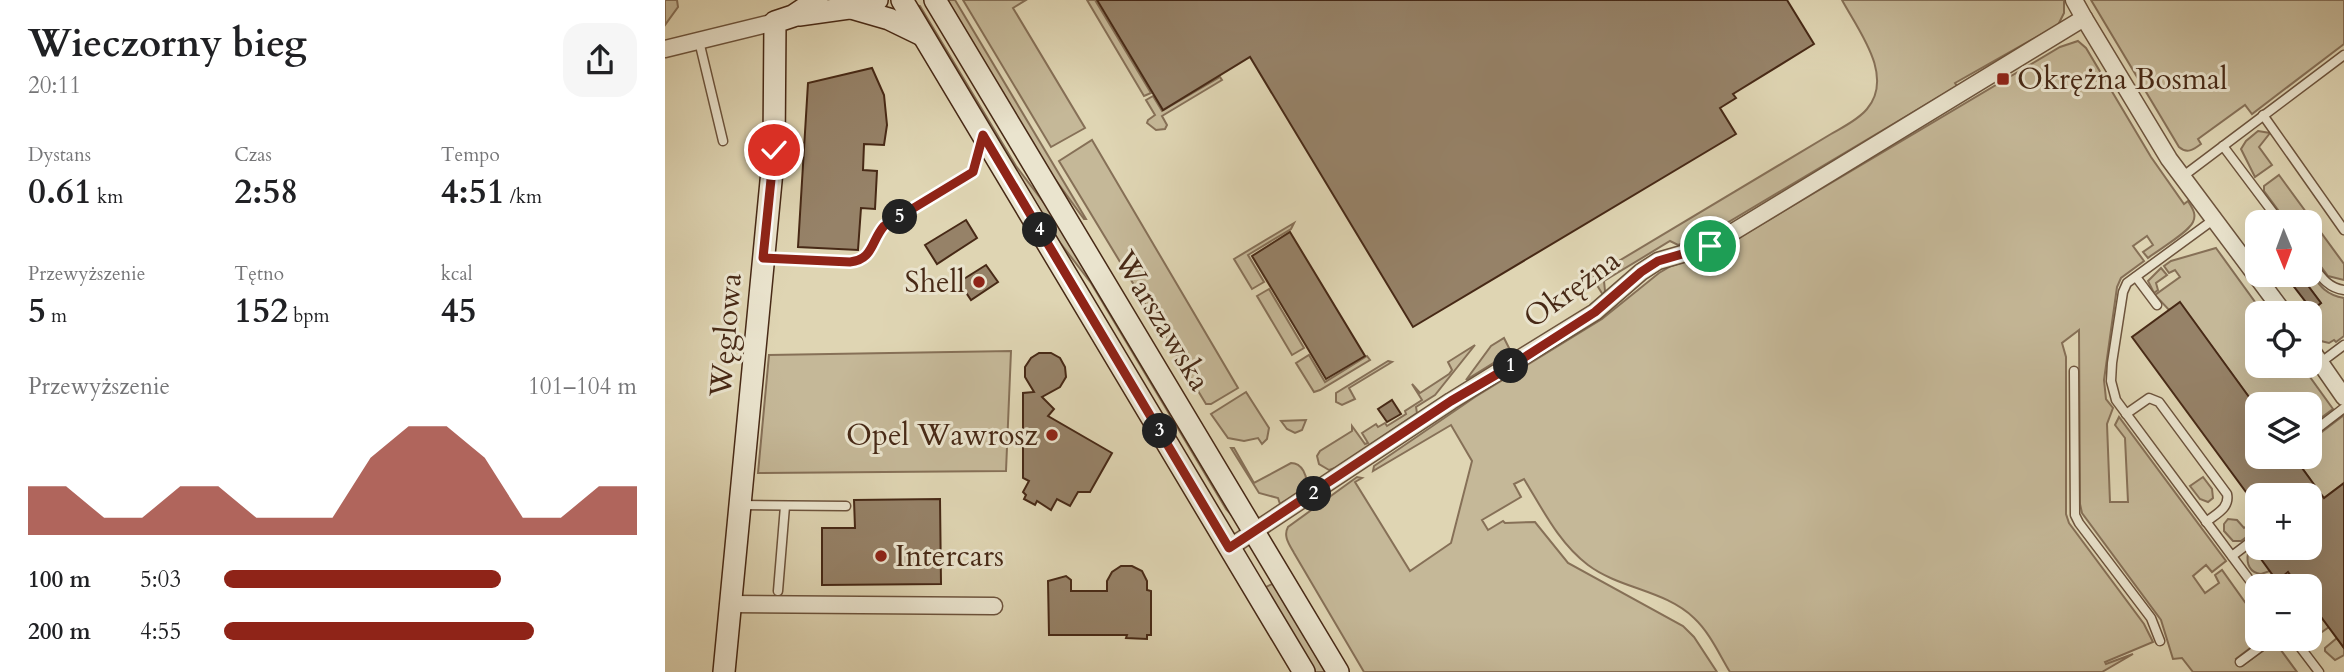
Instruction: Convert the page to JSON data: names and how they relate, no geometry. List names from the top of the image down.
{
  "streets": {
    "main road": ["Warszawska", "Węglowa"],
    "street": ["Okrężna"]
  },
  "crossings": [
    ["Okrężna", "Warszawska"]
  ],
  "places": {
    "transit": ["Okrężna Bosmal"],
    "other": ["Shell", "Opel Wawrosz", "Intercars"]
  },
  "north": "bottom",
  "page": {
    "heading": ["Wieczorny bieg", "20:11"],
    "stats": [
      ["Dystans", "0.61 km"],
      ["Czas", "2:58"],
      ["Tempo", "4:51 /km"],
      ["Przewyższenie", "5 m"],
      ["Tętno", "152 bpm"],
      ["kcal", "45"]
    ],
    "pins": [
      "5",
      "4",
      "1",
      "3",
      "2"
    ],
    "map_buttons": ["+", "−"],
    "chart": ["Przewyższenie", "101–104 m"],
    "list": [
      {
        "name": "100 m",
        "note": "5:03"
      },
      {
        "name": "200 m",
        "note": "4:55"
      }
    ]
  }
}
